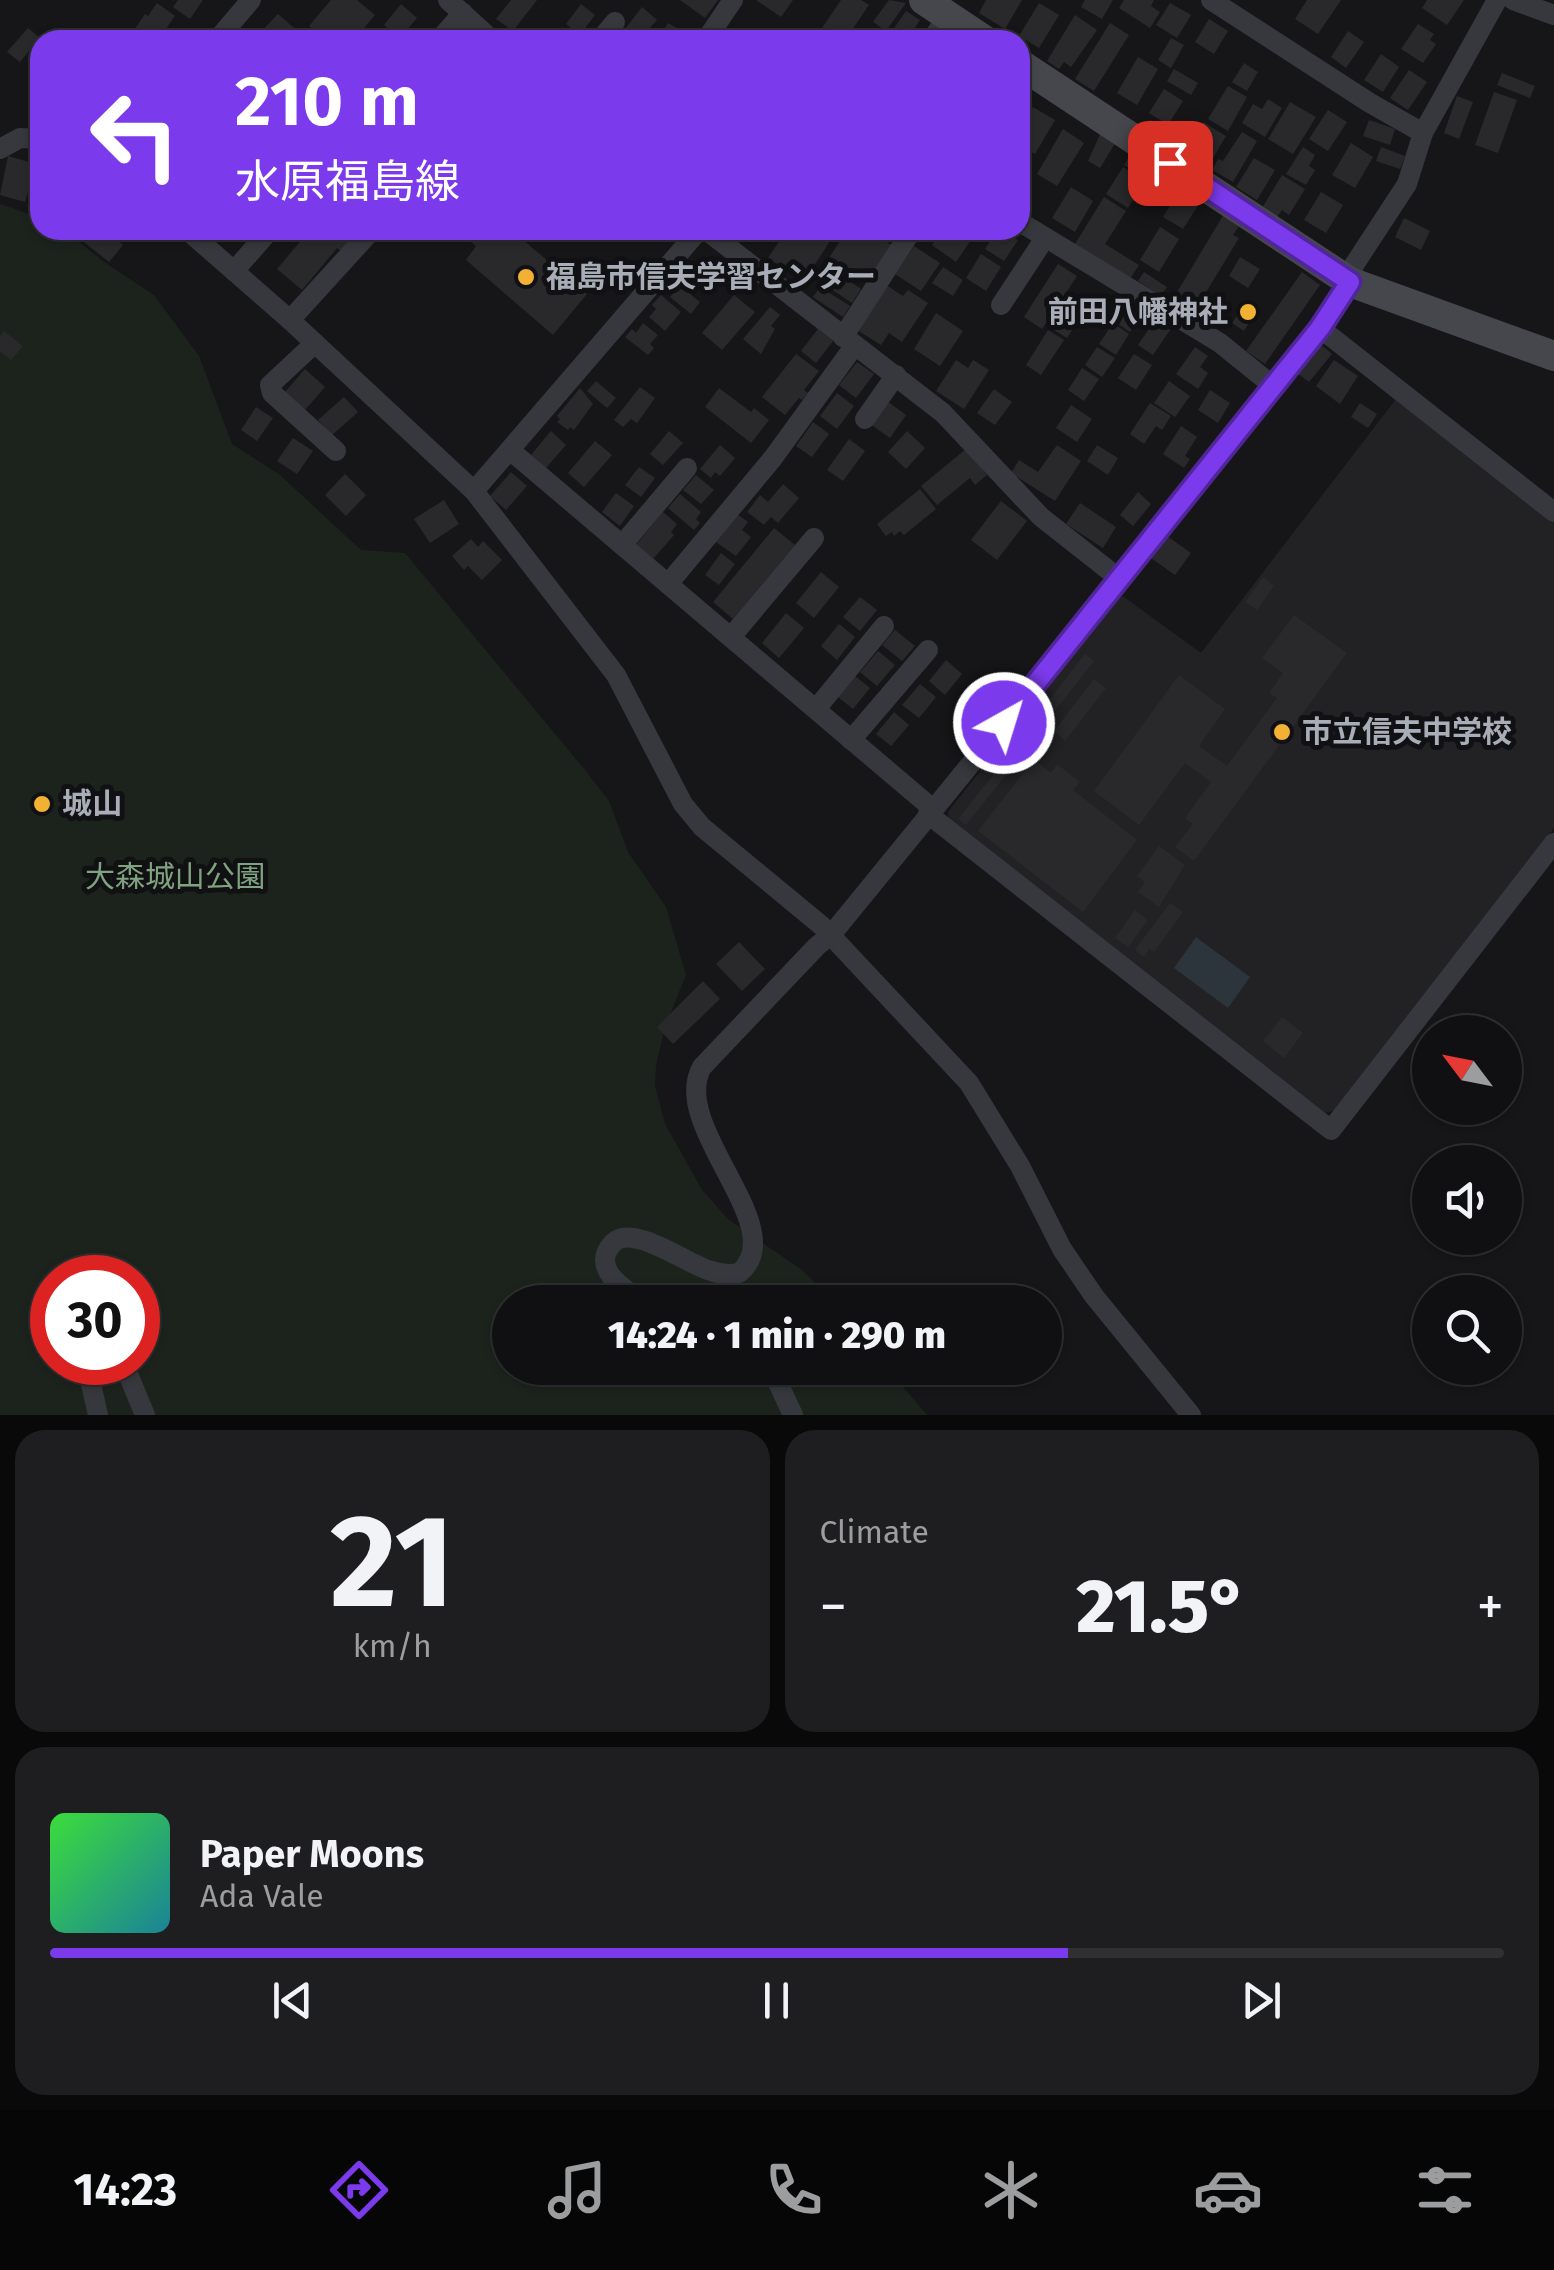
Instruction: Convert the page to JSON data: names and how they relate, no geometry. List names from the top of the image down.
{
  "parks": ["大森城山公園"],
  "places": [
    "福島市信夫学習センター",
    "前田八幡神社",
    "市立信夫中学校",
    "城山"
  ],
  "north": "top left",
  "page": {
    "turn": ["210 m", "水原福島線"],
    "limit": "30",
    "trip": "14:24 · 1 min · 290 m",
    "tile": [
      ["21", "km/h"],
      "Climate"
    ],
    "heat": ["−", "21.5°", "+"],
    "song": ["Paper Moons", "Ada Vale"],
    "tabs": "14:23"
  }
}
